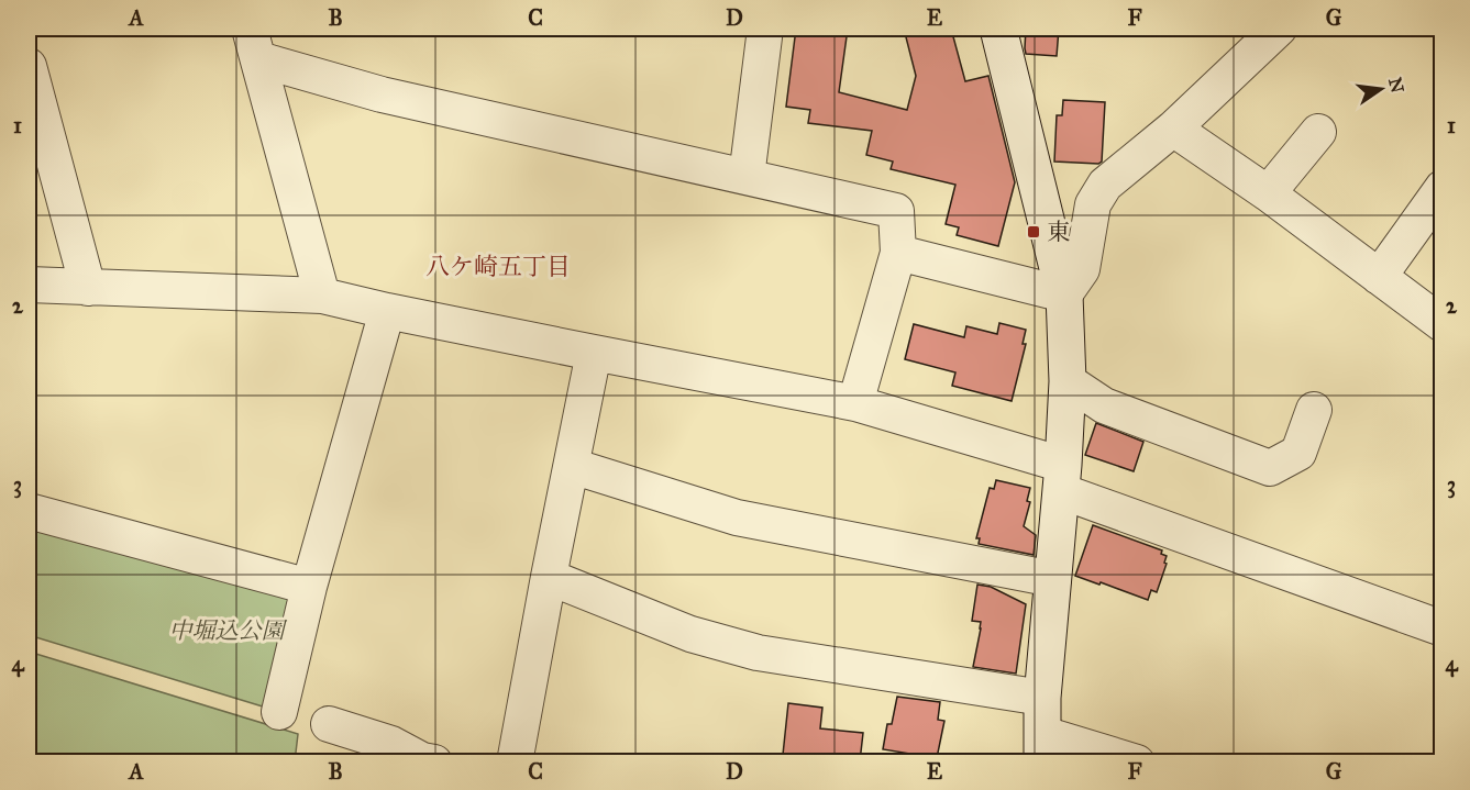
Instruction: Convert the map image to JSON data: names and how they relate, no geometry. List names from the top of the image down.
{
  "districts": ["八ケ崎五丁目"],
  "parks": ["中堀込公園"],
  "places": {
    "transit": ["東"]
  },
  "north": "right",
  "grid": {
    "columns": [
      "A",
      "B",
      "C",
      "D",
      "E",
      "F",
      "G"
    ],
    "rows": [
      "1",
      "2",
      "3",
      "4"
    ]
  }
}
